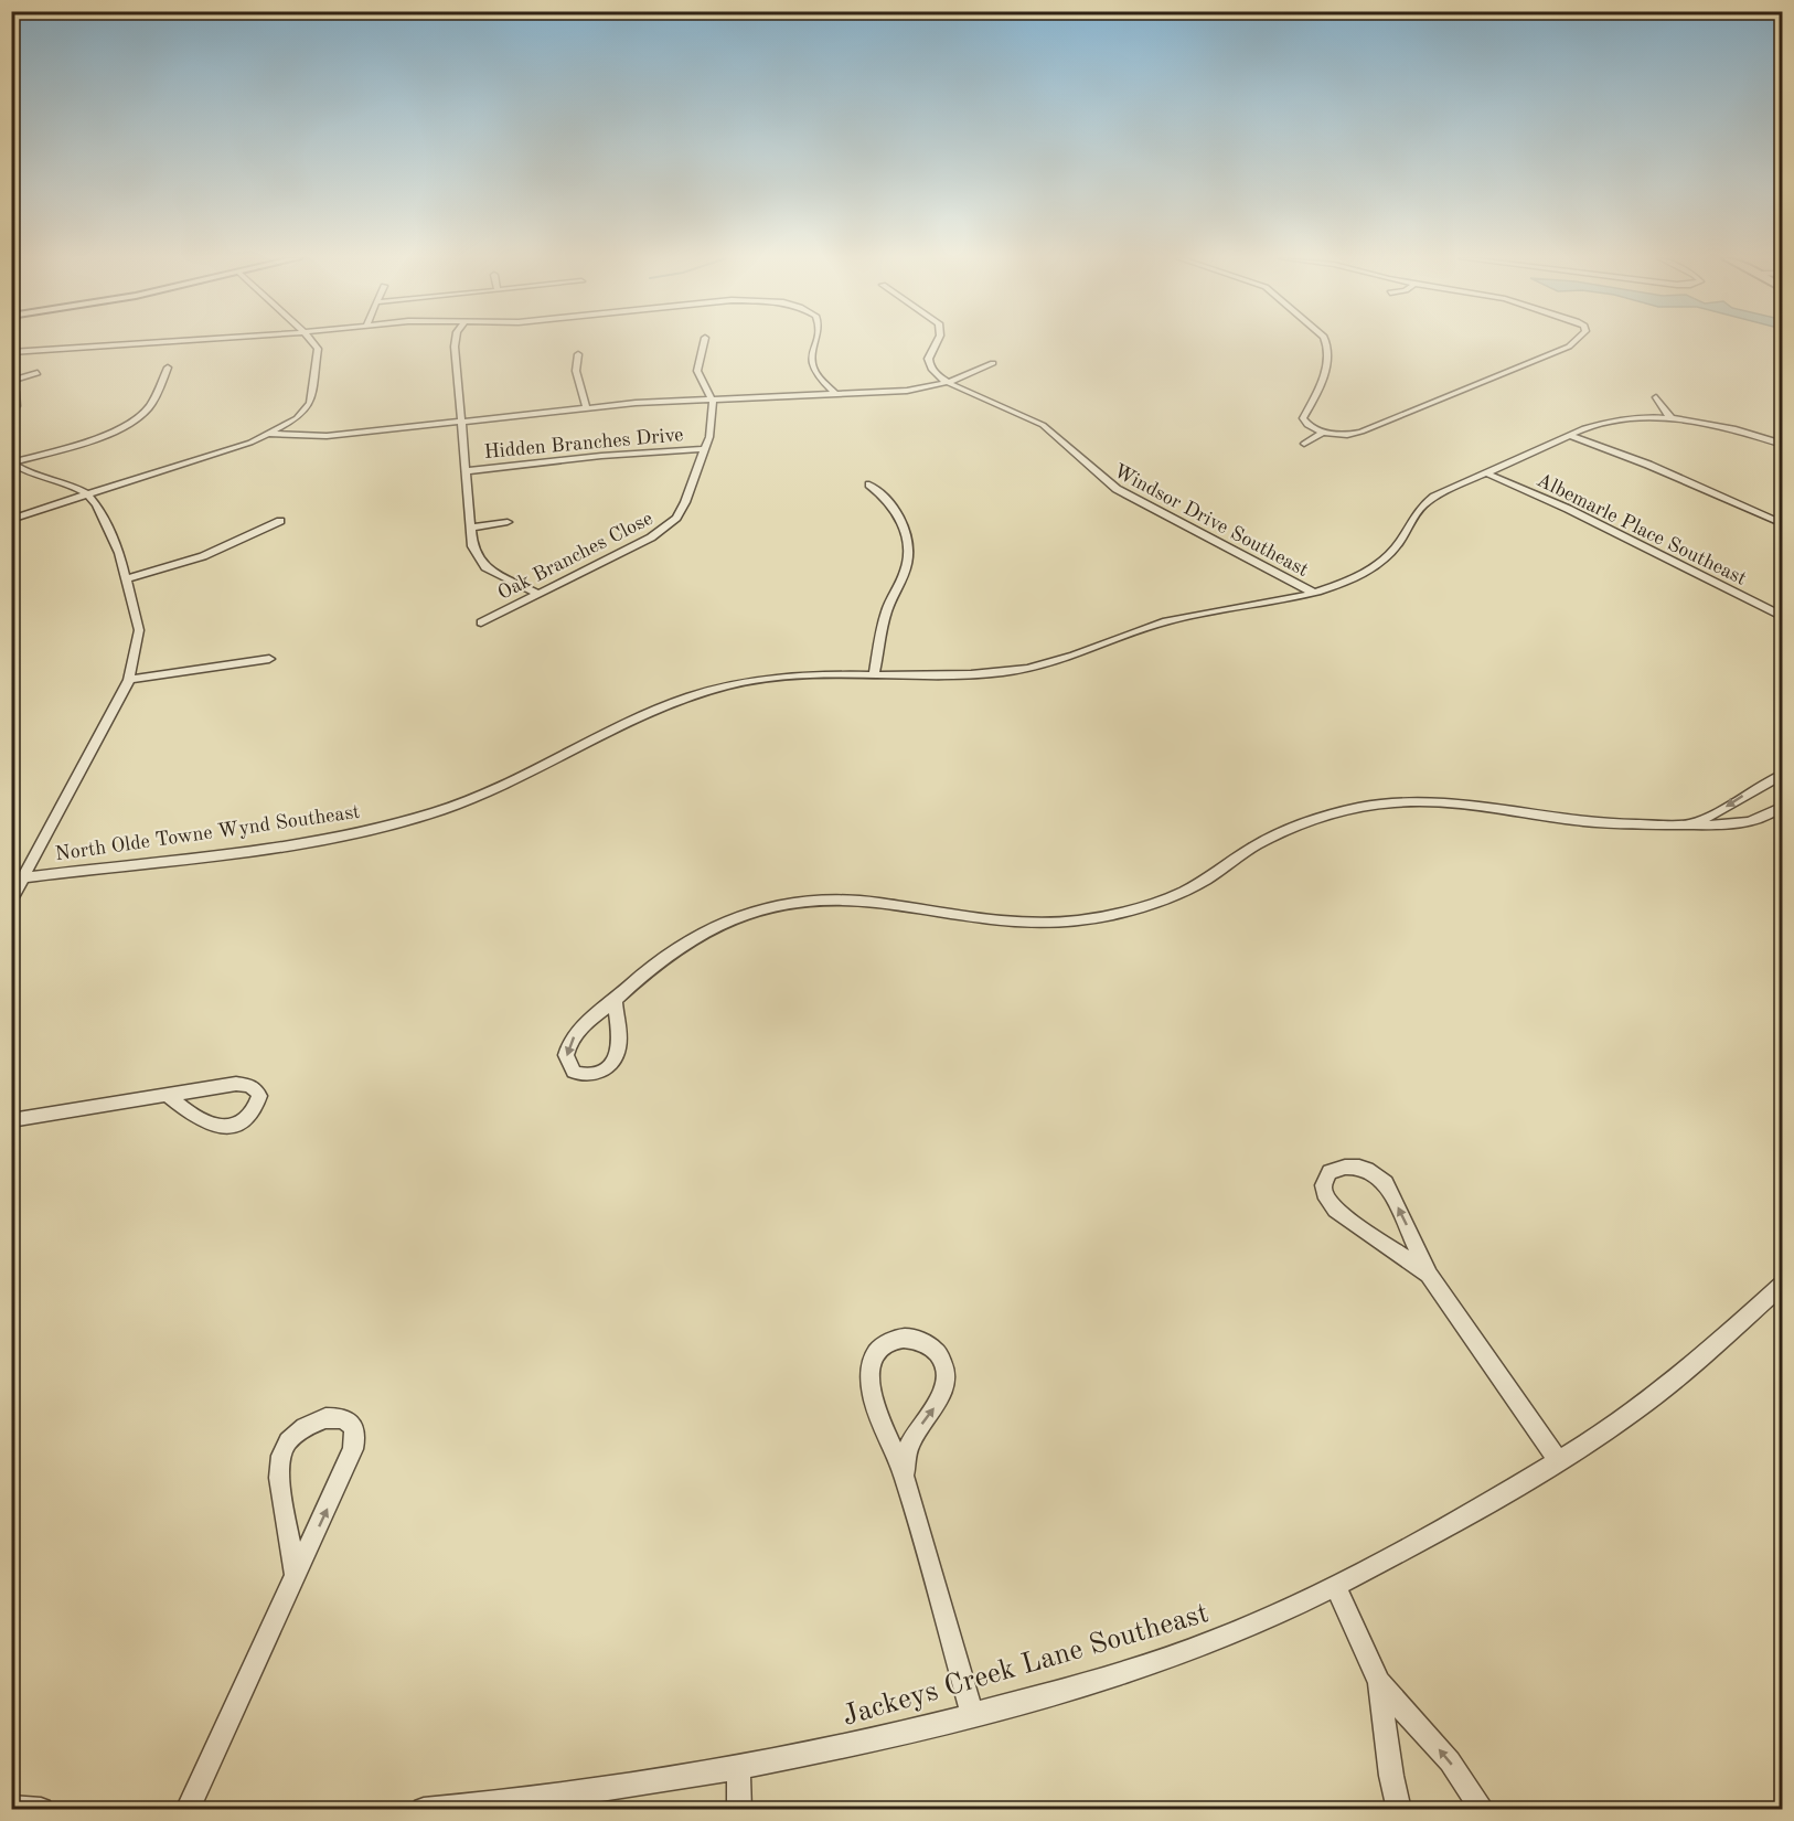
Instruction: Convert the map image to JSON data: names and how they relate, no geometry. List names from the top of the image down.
{
  "streets": {
    "street": [
      "Hidden Branches Drive",
      "Windsor Drive Southeast",
      "Albemarle Place Southeast",
      "Oak Branches Close",
      "North Olde Towne Wynd Southeast",
      "Jackeys Creek Lane Southeast"
    ]
  },
  "crossings": [
    ["Hidden Branches Drive", "Oak Branches Close"],
    ["Windsor Drive Southeast", "North Olde Towne Wynd Southeast"],
    ["Albemarle Place Southeast", "North Olde Towne Wynd Southeast"]
  ]
}
